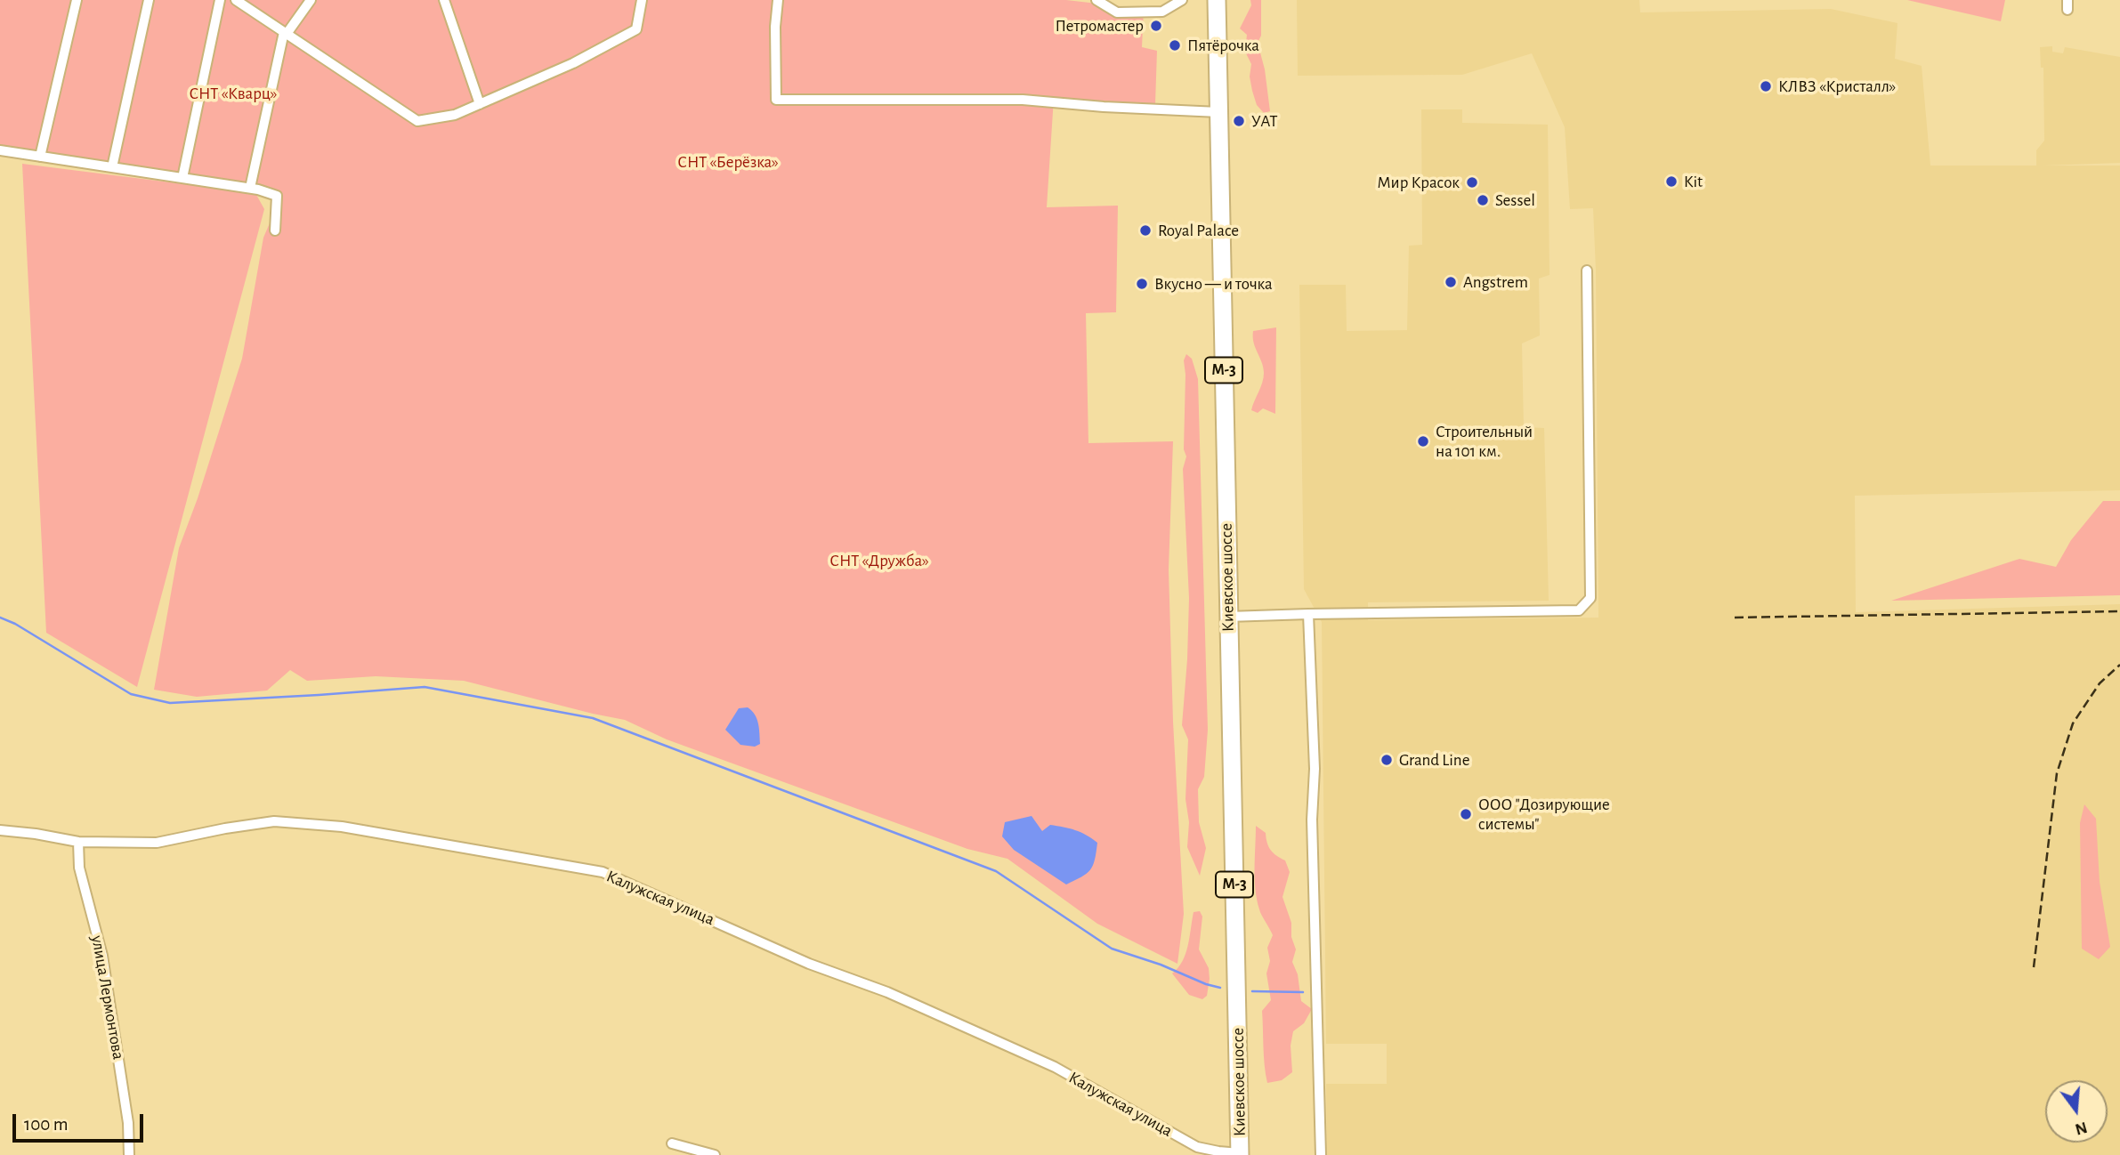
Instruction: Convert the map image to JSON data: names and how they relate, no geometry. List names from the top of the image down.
{
  "streets": {
    "highway": ["М-3", "Киевское шоссе"],
    "street": ["Калужская улица", "улица Лермонтова"]
  },
  "crossings": [
    ["Киевское шоссе", "Калужская улица"],
    ["Калужская улица", "улица Лермонтова"]
  ],
  "parks": ["СНТ «Кварц»", "СНТ «Берёзка»", "СНТ «Дружба»"],
  "places": [
    "Петромастер",
    "Пятёрочка",
    "КЛВЗ «Кристалл»",
    "УАТ",
    "Kit",
    "Мир Красок",
    "Sessel",
    "Royal Palace",
    "Angstrem",
    "Вкусно — и точка",
    "Строительный на 101 км.",
    "Grand Line",
    "ООО \"Дозирующие системы\""
  ],
  "scale_bar": "100 m",
  "north": "bottom"
}
